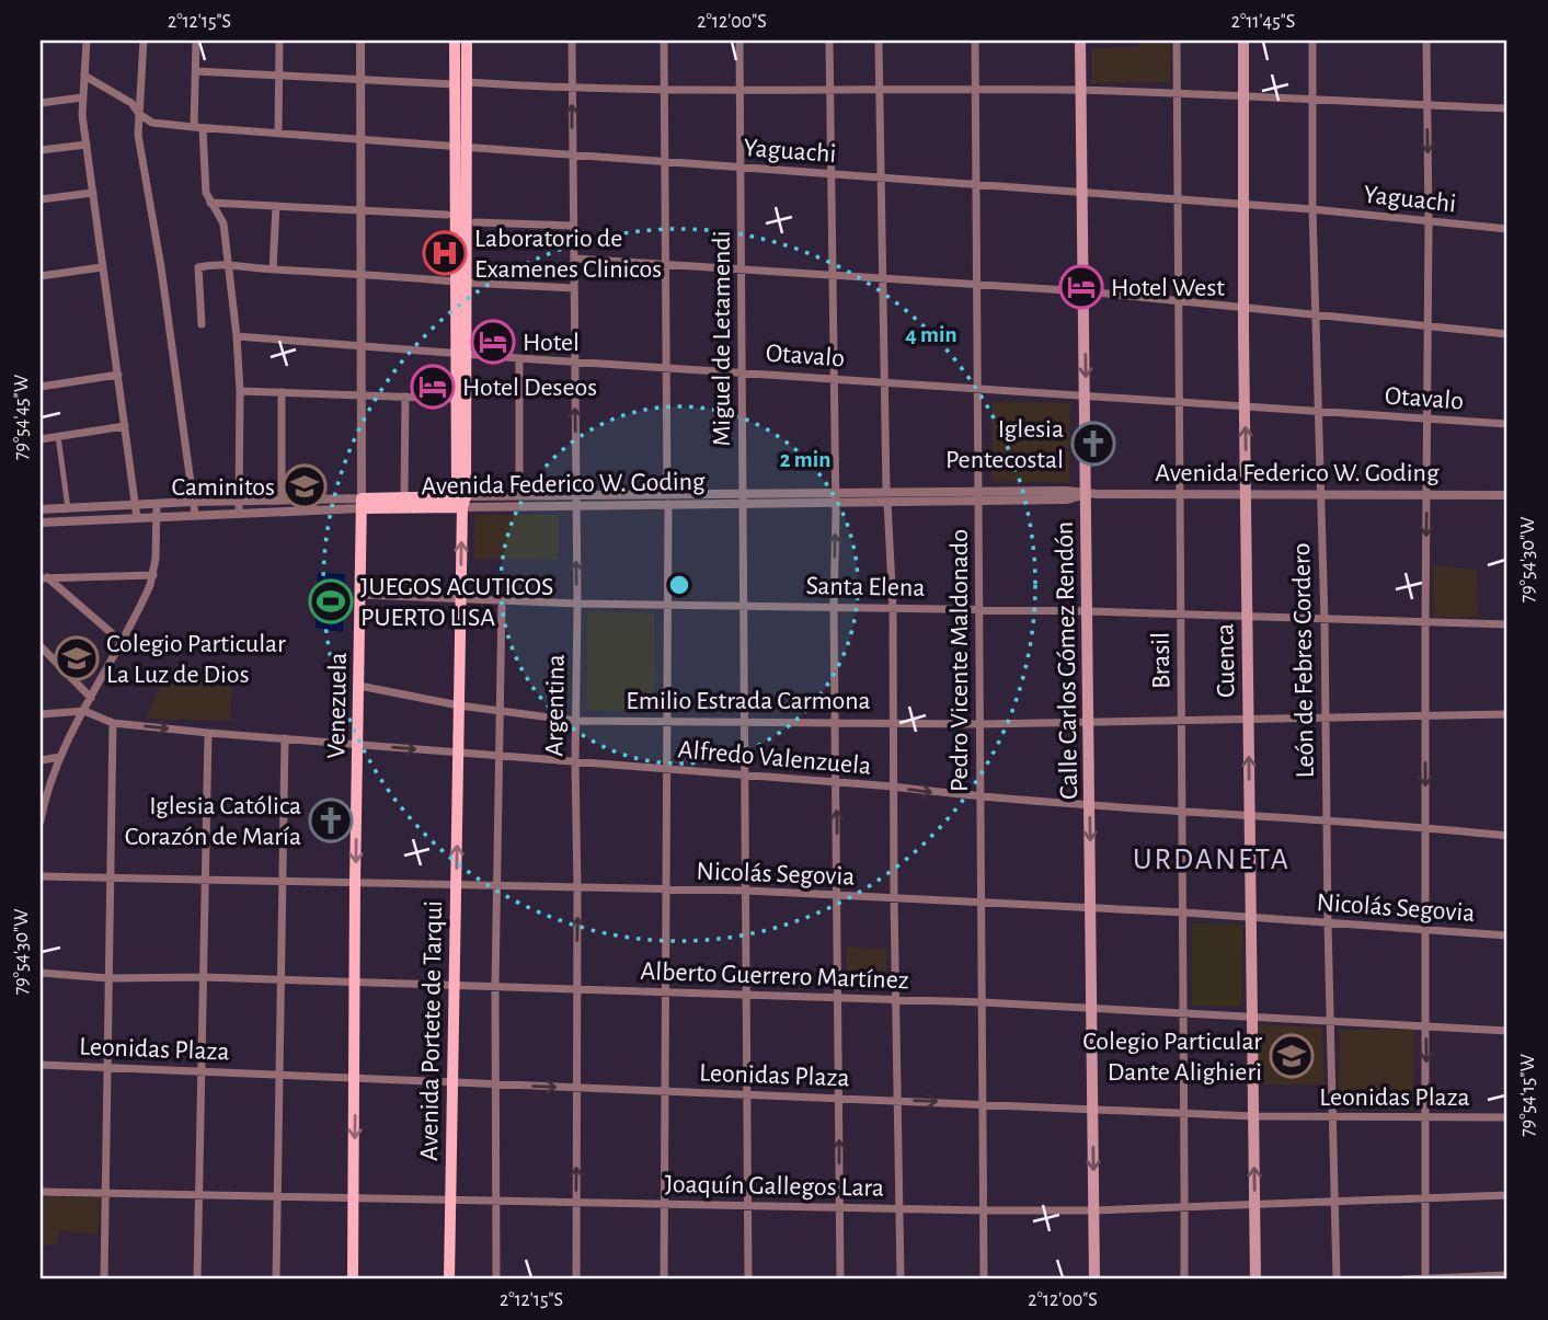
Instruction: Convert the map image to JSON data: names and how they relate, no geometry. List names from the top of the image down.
{
  "streets": {
    "main road": [
      "Avenida Federico W. Goding",
      "Calle Carlos Gómez Rendón",
      "Cuenca",
      "Venezuela",
      "Avenida Portete de Tarqui"
    ],
    "street": [
      "Yaguachi",
      "Miguel de Letamendi",
      "Otavalo",
      "Santa Elena",
      "Pedro Vicente Maldonado",
      "Brasil",
      "León de Febres Cordero",
      "Emilio Estrada Carmona",
      "Argentina",
      "Alfredo Valenzuela",
      "Nicolás Segovia",
      "Alberto Guerrero Martínez",
      "Leonidas Plaza",
      "Joaquín Gallegos Lara"
    ]
  },
  "crossings": [
    ["Yaguachi", "Miguel de Letamendi"],
    ["Yaguachi", "Pedro Vicente Maldonado"],
    ["Yaguachi", "Calle Carlos Gómez Rendón"],
    ["Yaguachi", "Brasil"],
    ["Yaguachi", "Cuenca"],
    ["Yaguachi", "León de Febres Cordero"],
    ["Yaguachi", "Venezuela"],
    ["Yaguachi", "Argentina"],
    ["Yaguachi", "Avenida Portete de Tarqui"],
    ["Miguel de Letamendi", "Otavalo"],
    ["Miguel de Letamendi", "Avenida Federico W. Goding"],
    ["Miguel de Letamendi", "Santa Elena"],
    ["Miguel de Letamendi", "Emilio Estrada Carmona"],
    ["Miguel de Letamendi", "Alfredo Valenzuela"],
    ["Miguel de Letamendi", "Nicolás Segovia"],
    ["Miguel de Letamendi", "Alberto Guerrero Martínez"],
    ["Miguel de Letamendi", "Leonidas Plaza"],
    ["Miguel de Letamendi", "Joaquín Gallegos Lara"],
    ["Otavalo", "Pedro Vicente Maldonado"],
    ["Otavalo", "Calle Carlos Gómez Rendón"],
    ["Otavalo", "Brasil"],
    ["Otavalo", "Cuenca"],
    ["Otavalo", "León de Febres Cordero"],
    ["Otavalo", "Venezuela"],
    ["Otavalo", "Argentina"],
    ["Otavalo", "Avenida Portete de Tarqui"],
    ["Avenida Federico W. Goding", "Pedro Vicente Maldonado"],
    ["Avenida Federico W. Goding", "Calle Carlos Gómez Rendón"],
    ["Avenida Federico W. Goding", "Brasil"],
    ["Avenida Federico W. Goding", "Cuenca"],
    ["Avenida Federico W. Goding", "León de Febres Cordero"],
    ["Avenida Federico W. Goding", "Venezuela"],
    ["Avenida Federico W. Goding", "Argentina"],
    ["Avenida Federico W. Goding", "Avenida Portete de Tarqui"],
    ["Santa Elena", "Pedro Vicente Maldonado"],
    ["Santa Elena", "Calle Carlos Gómez Rendón"],
    ["Santa Elena", "Brasil"],
    ["Santa Elena", "Cuenca"],
    ["Santa Elena", "León de Febres Cordero"],
    ["Santa Elena", "Venezuela"],
    ["Santa Elena", "Argentina"],
    ["Santa Elena", "Avenida Portete de Tarqui"],
    ["Pedro Vicente Maldonado", "Emilio Estrada Carmona"],
    ["Pedro Vicente Maldonado", "Alfredo Valenzuela"],
    ["Pedro Vicente Maldonado", "Nicolás Segovia"],
    ["Pedro Vicente Maldonado", "Alberto Guerrero Martínez"],
    ["Pedro Vicente Maldonado", "Leonidas Plaza"],
    ["Pedro Vicente Maldonado", "Joaquín Gallegos Lara"],
    ["Calle Carlos Gómez Rendón", "Emilio Estrada Carmona"],
    ["Calle Carlos Gómez Rendón", "Alfredo Valenzuela"],
    ["Calle Carlos Gómez Rendón", "Nicolás Segovia"],
    ["Calle Carlos Gómez Rendón", "Alberto Guerrero Martínez"],
    ["Calle Carlos Gómez Rendón", "Leonidas Plaza"],
    ["Calle Carlos Gómez Rendón", "Joaquín Gallegos Lara"],
    ["Brasil", "Emilio Estrada Carmona"],
    ["Brasil", "Alfredo Valenzuela"],
    ["Brasil", "Nicolás Segovia"],
    ["Brasil", "Alberto Guerrero Martínez"],
    ["Brasil", "Leonidas Plaza"],
    ["Brasil", "Joaquín Gallegos Lara"],
    ["Cuenca", "Emilio Estrada Carmona"],
    ["Cuenca", "Alfredo Valenzuela"],
    ["Cuenca", "Nicolás Segovia"],
    ["Cuenca", "Alberto Guerrero Martínez"],
    ["Cuenca", "Leonidas Plaza"],
    ["Cuenca", "Joaquín Gallegos Lara"],
    ["León de Febres Cordero", "Emilio Estrada Carmona"],
    ["León de Febres Cordero", "Alfredo Valenzuela"],
    ["León de Febres Cordero", "Nicolás Segovia"],
    ["León de Febres Cordero", "Alberto Guerrero Martínez"],
    ["León de Febres Cordero", "Leonidas Plaza"],
    ["León de Febres Cordero", "Joaquín Gallegos Lara"],
    ["Emilio Estrada Carmona", "Venezuela"],
    ["Emilio Estrada Carmona", "Argentina"],
    ["Emilio Estrada Carmona", "Avenida Portete de Tarqui"],
    ["Venezuela", "Alfredo Valenzuela"],
    ["Venezuela", "Nicolás Segovia"],
    ["Venezuela", "Alberto Guerrero Martínez"],
    ["Venezuela", "Leonidas Plaza"],
    ["Venezuela", "Joaquín Gallegos Lara"],
    ["Argentina", "Alfredo Valenzuela"],
    ["Argentina", "Nicolás Segovia"],
    ["Argentina", "Alberto Guerrero Martínez"],
    ["Argentina", "Leonidas Plaza"],
    ["Argentina", "Joaquín Gallegos Lara"],
    ["Alfredo Valenzuela", "Avenida Portete de Tarqui"],
    ["Nicolás Segovia", "Avenida Portete de Tarqui"],
    ["Alberto Guerrero Martínez", "Avenida Portete de Tarqui"],
    ["Avenida Portete de Tarqui", "Leonidas Plaza"],
    ["Avenida Portete de Tarqui", "Joaquín Gallegos Lara"]
  ],
  "one_way": ["Argentina"],
  "districts": ["URDANETA"],
  "places": {
    "hospital": ["Laboratorio de Examenes Clinicos"],
    "hotel": ["Hotel West", "Hotel", "Hotel Deseos"],
    "church": ["Iglesia Pentecostal", "Iglesia Católica Corazón de María"],
    "school or university": ["Caminitos", "Colegio Particular La Luz de Dios", "Colegio Particular Dante Alighieri"],
    "sports": ["JUEGOS ACUTICOS PUERTO LISA"]
  },
  "coordinates": [
    "2°12'15\"S",
    "2°12'00\"S",
    "2°11'45\"S",
    "79°54'45\"W",
    "79°54'30\"W",
    "79°54'15\"W"
  ],
  "rings": ["4 min", "2 min"]
}
